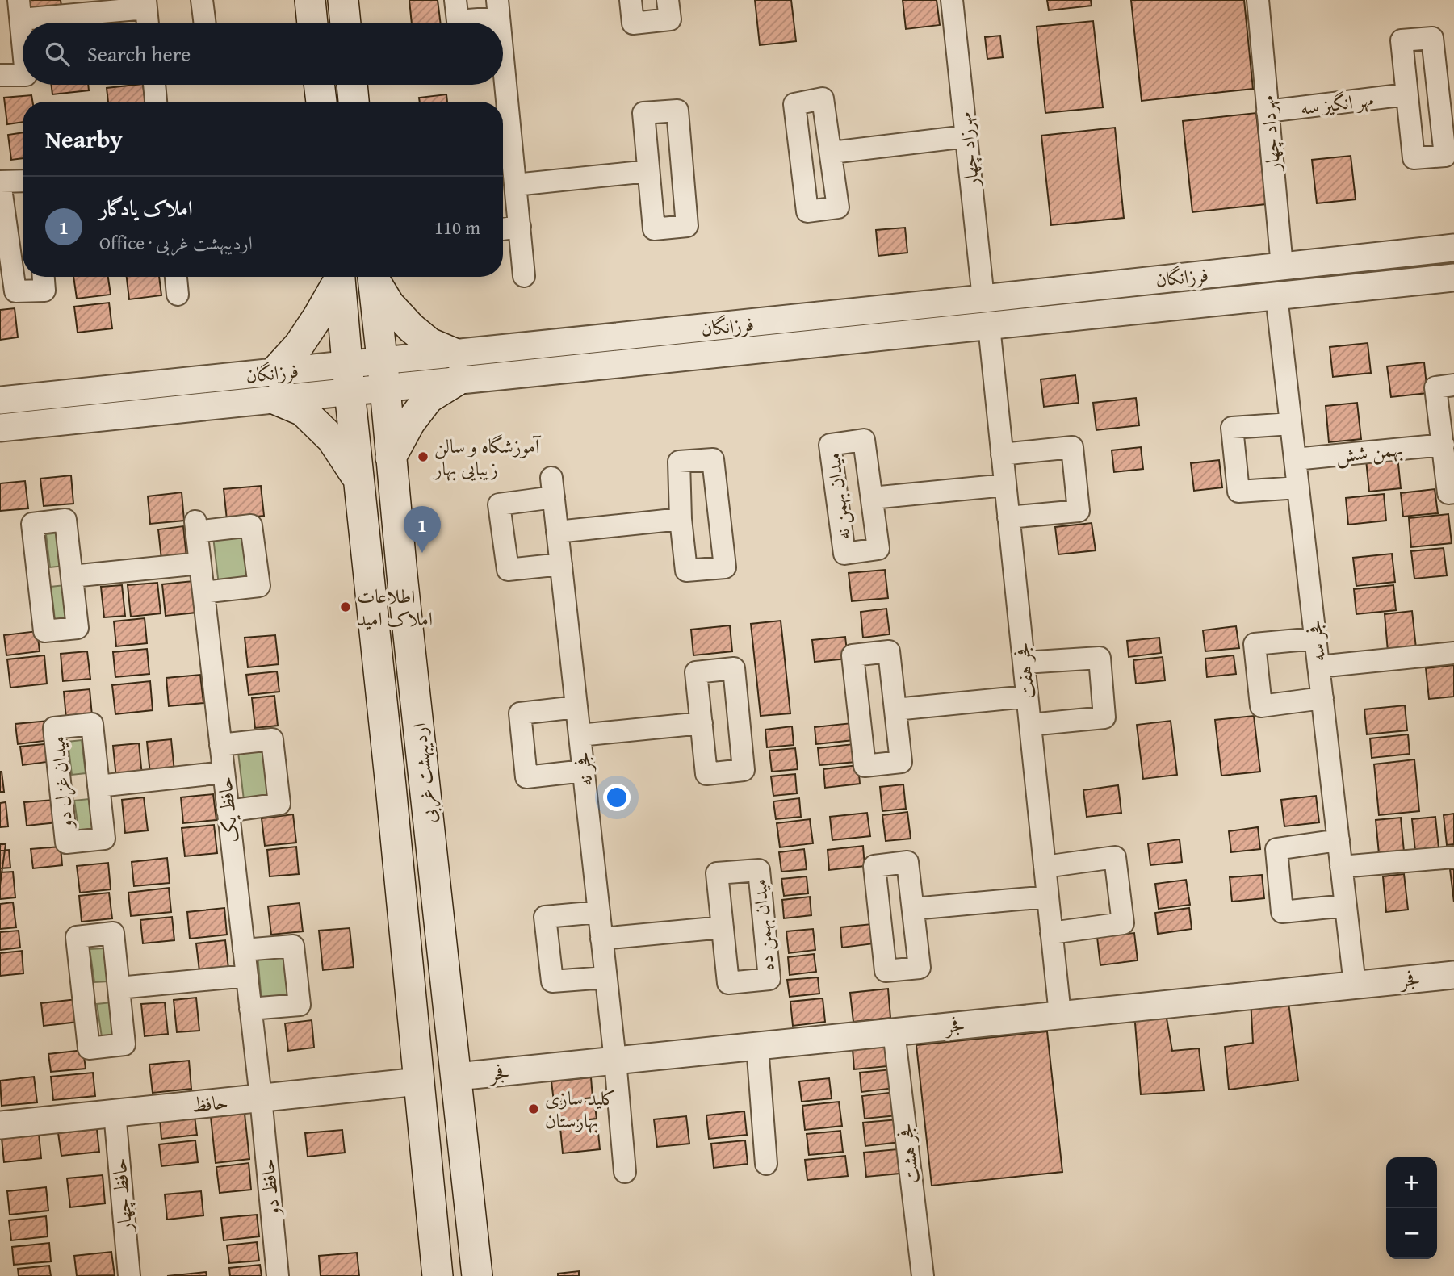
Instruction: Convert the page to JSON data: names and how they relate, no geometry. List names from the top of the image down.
{
  "streets": {
    "main road": ["اردیبهشت غربی"],
    "street": [
      "مهر انگیز سه",
      "مهرداد چهار",
      "مهرزاد چهار",
      "فرزانگان",
      "بهمن شش",
      "میدان بهمن نه",
      "فجر سه",
      "فجر هفت",
      "فجر نه",
      "میدان غزل دو",
      "حافظ یک",
      "میدان بهمن ده",
      "فجر",
      "حافظ",
      "فجر هشت",
      "حافظ دو",
      "حافظ چهار"
    ]
  },
  "crossings": [
    ["مهر انگیز سه", "مهرداد چهار"],
    ["مهرداد چهار", "فرزانگان"],
    ["مهرزاد چهار", "فرزانگان"],
    ["فرزانگان", "فجر سه"],
    ["فرزانگان", "فجر هفت"],
    ["فرزانگان", "اردیبهشت غربی"],
    ["بهمن شش", "فجر سه"],
    ["فجر سه", "فجر"],
    ["فجر هفت", "فجر"],
    ["فجر نه", "فجر"],
    ["اردیبهشت غربی", "فجر"],
    ["اردیبهشت غربی", "حافظ"],
    ["حافظ یک", "حافظ"],
    ["حافظ یک", "حافظ دو"],
    ["فجر", "فجر هشت"],
    ["حافظ", "حافظ دو"],
    ["حافظ", "حافظ چهار"]
  ],
  "places": ["آموزشگاه و سالن زیبایی بهار", "اطلاعات املاک امید", "کلید سازی بهارستان"],
  "page": {
    "search": "Search here",
    "heading": "Nearby",
    "list": [
      {
        "mark": "1",
        "name": "املاک یادگار",
        "note": "Office · اردیبهشت غربی",
        "value": "110 m"
      }
    ],
    "pins": "1",
    "map_buttons": ["+", "−"]
  }
}
